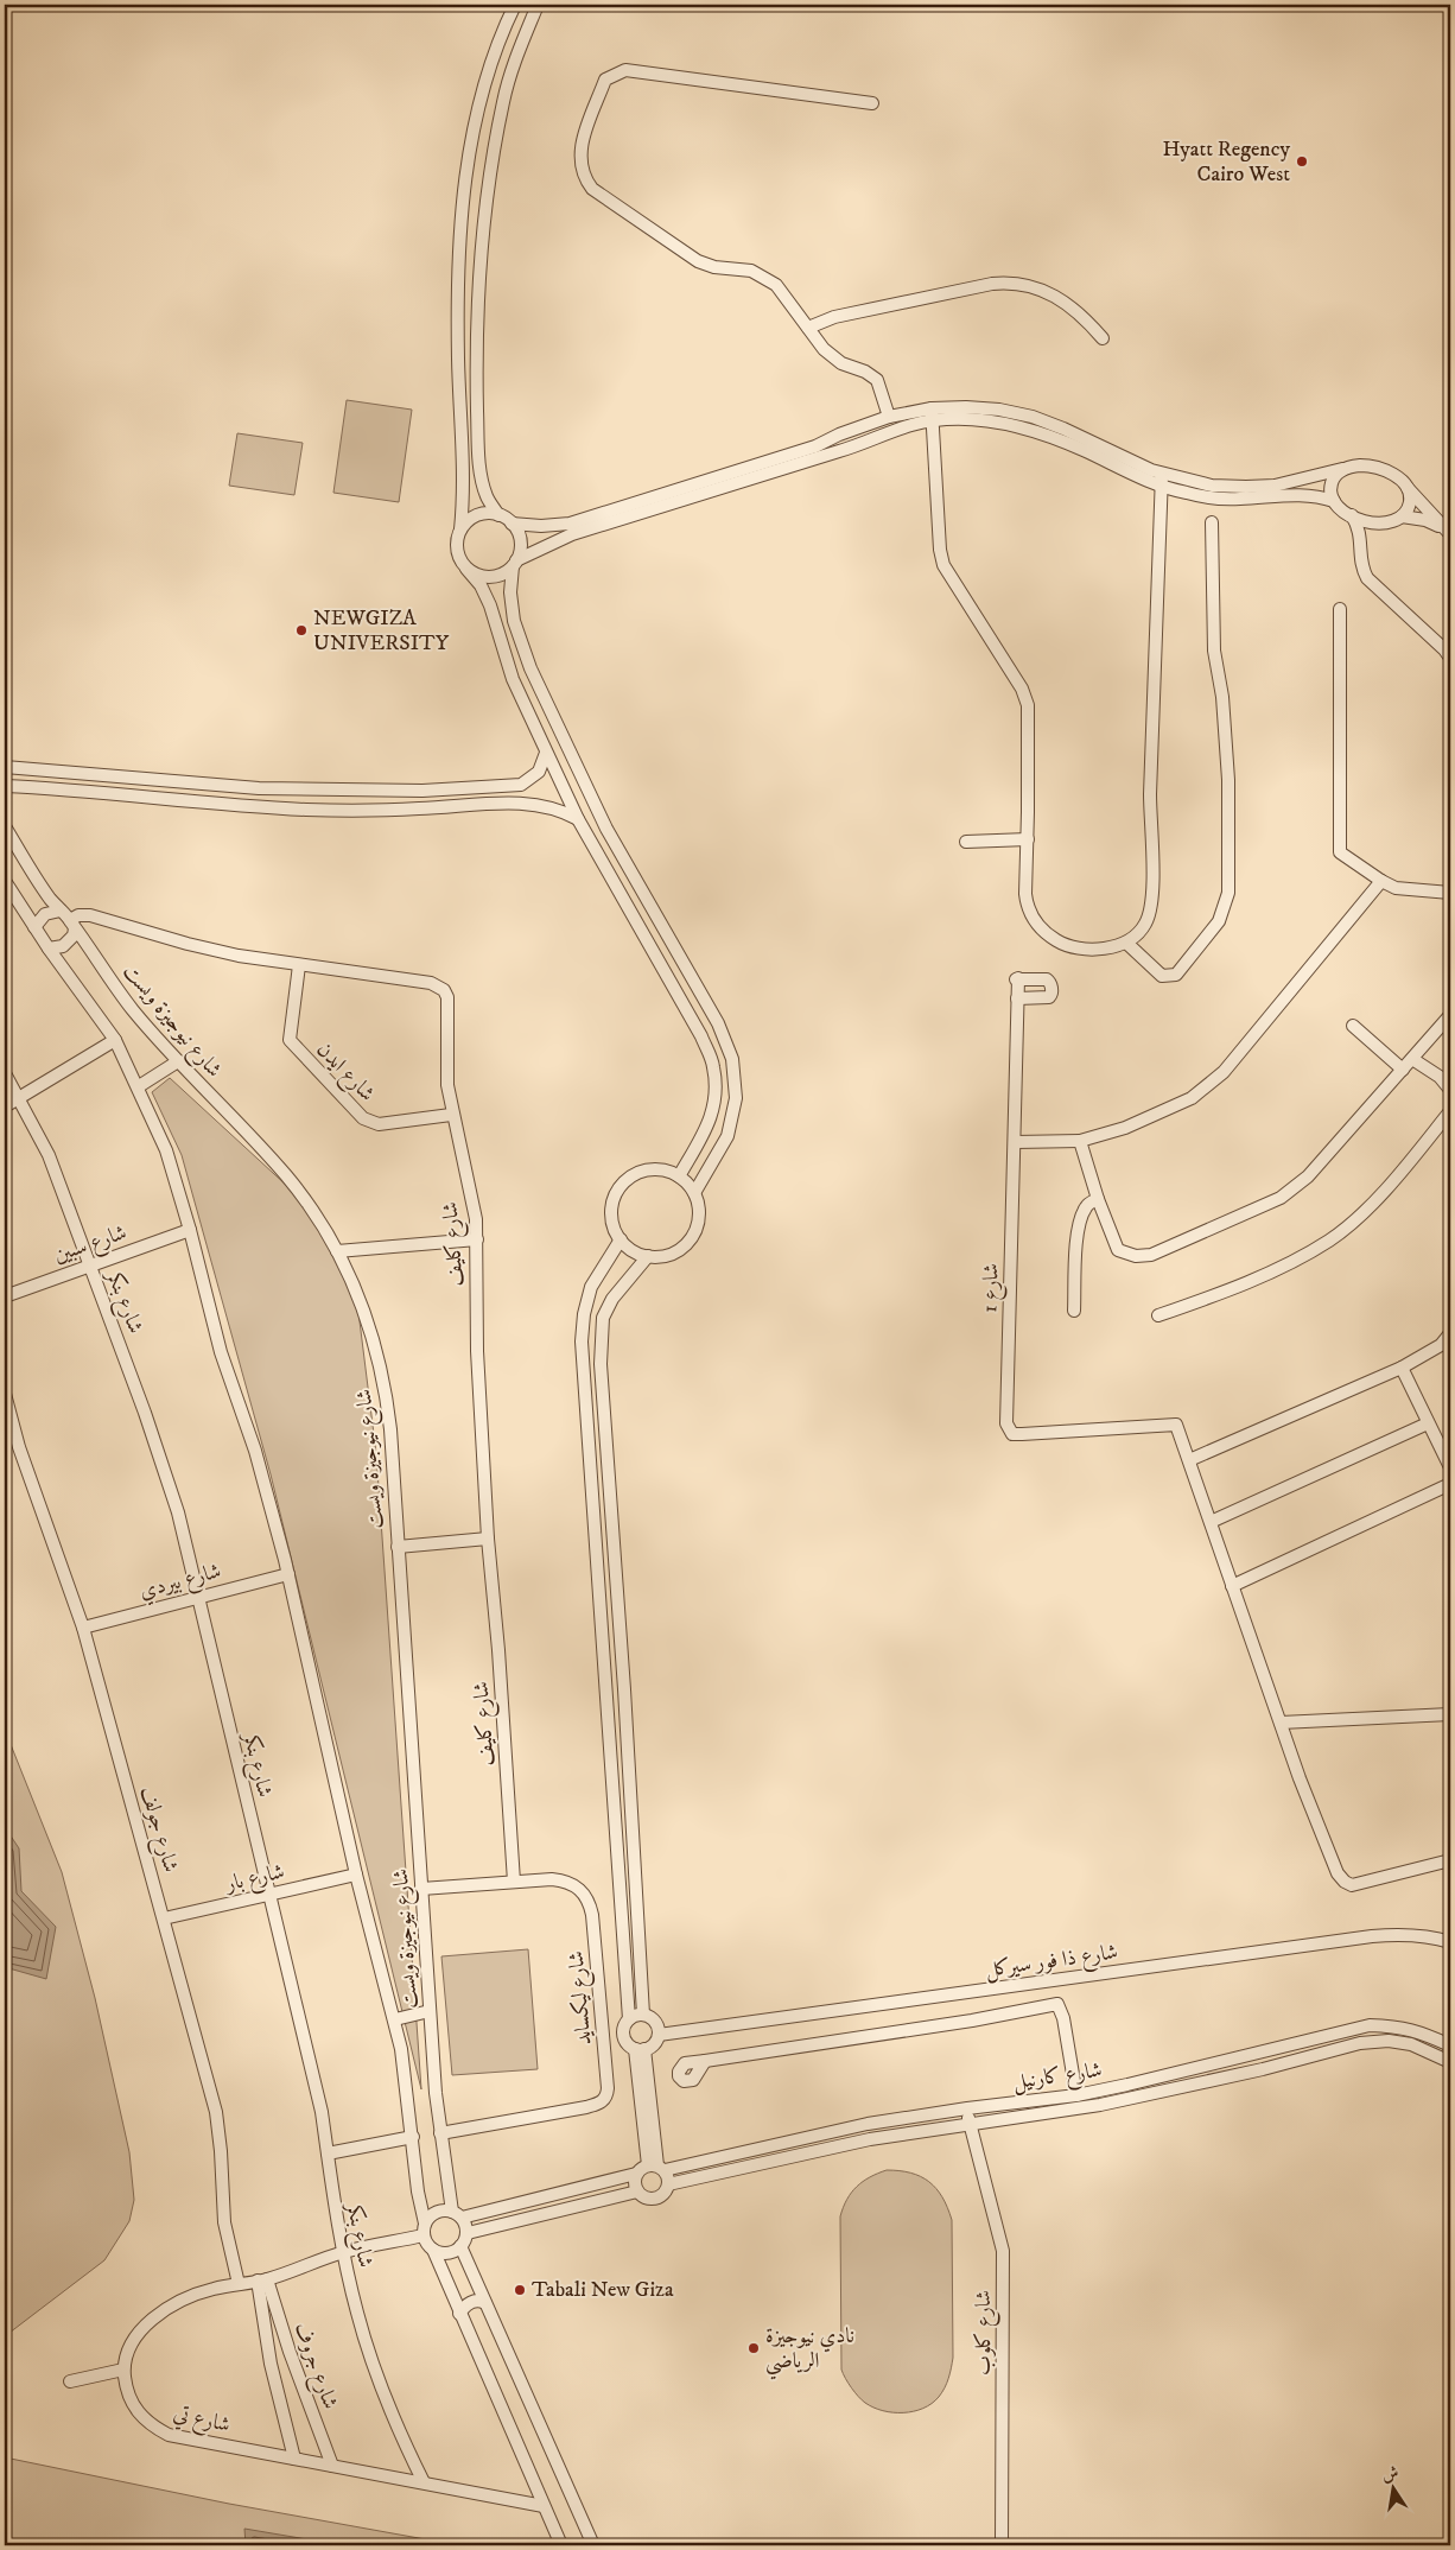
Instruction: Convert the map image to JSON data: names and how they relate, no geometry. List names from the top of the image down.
{
  "streets": {
    "street": [
      "شارع نيوجيزة ويست",
      "شارع ايدن",
      "شارع سبين",
      "شارع كليف",
      "شارع 1",
      "شارع بنكر",
      "شارع بيردي",
      "شارع جولف",
      "شارع بار",
      "شارع ذا فور سيركل",
      "شارع ليكسايد",
      "شارع كارنيل",
      "شارع كلوب",
      "شارع جروف",
      "شارع تي"
    ]
  },
  "crossings": [
    ["شارع نيوجيزة ويست", "شارع سبين"],
    ["شارع نيوجيزة ويست", "شارع كليف"],
    ["شارع نيوجيزة ويست", "شارع بيردي"],
    ["شارع نيوجيزة ويست", "شارع بار"],
    ["شارع نيوجيزة ويست", "شارع ليكسايد"],
    ["شارع ايدن", "شارع كليف"],
    ["شارع سبين", "شارع بنكر"],
    ["شارع كليف", "شارع ليكسايد"],
    ["شارع بنكر", "شارع بيردي"],
    ["شارع بنكر", "شارع بار"],
    ["شارع بنكر", "شارع تي"],
    ["شارع بيردي", "شارع جولف"],
    ["شارع جولف", "شارع بار"],
    ["شارع كارنيل", "شارع كلوب"],
    ["شارع جروف", "شارع تي"]
  ],
  "places": [
    "Hyatt Regency Cairo West",
    "NEWGIZA UNIVERSITY",
    "Tabali New Giza",
    "نادي نيوجيزة الرياضي"
  ],
  "north": "top"
}
